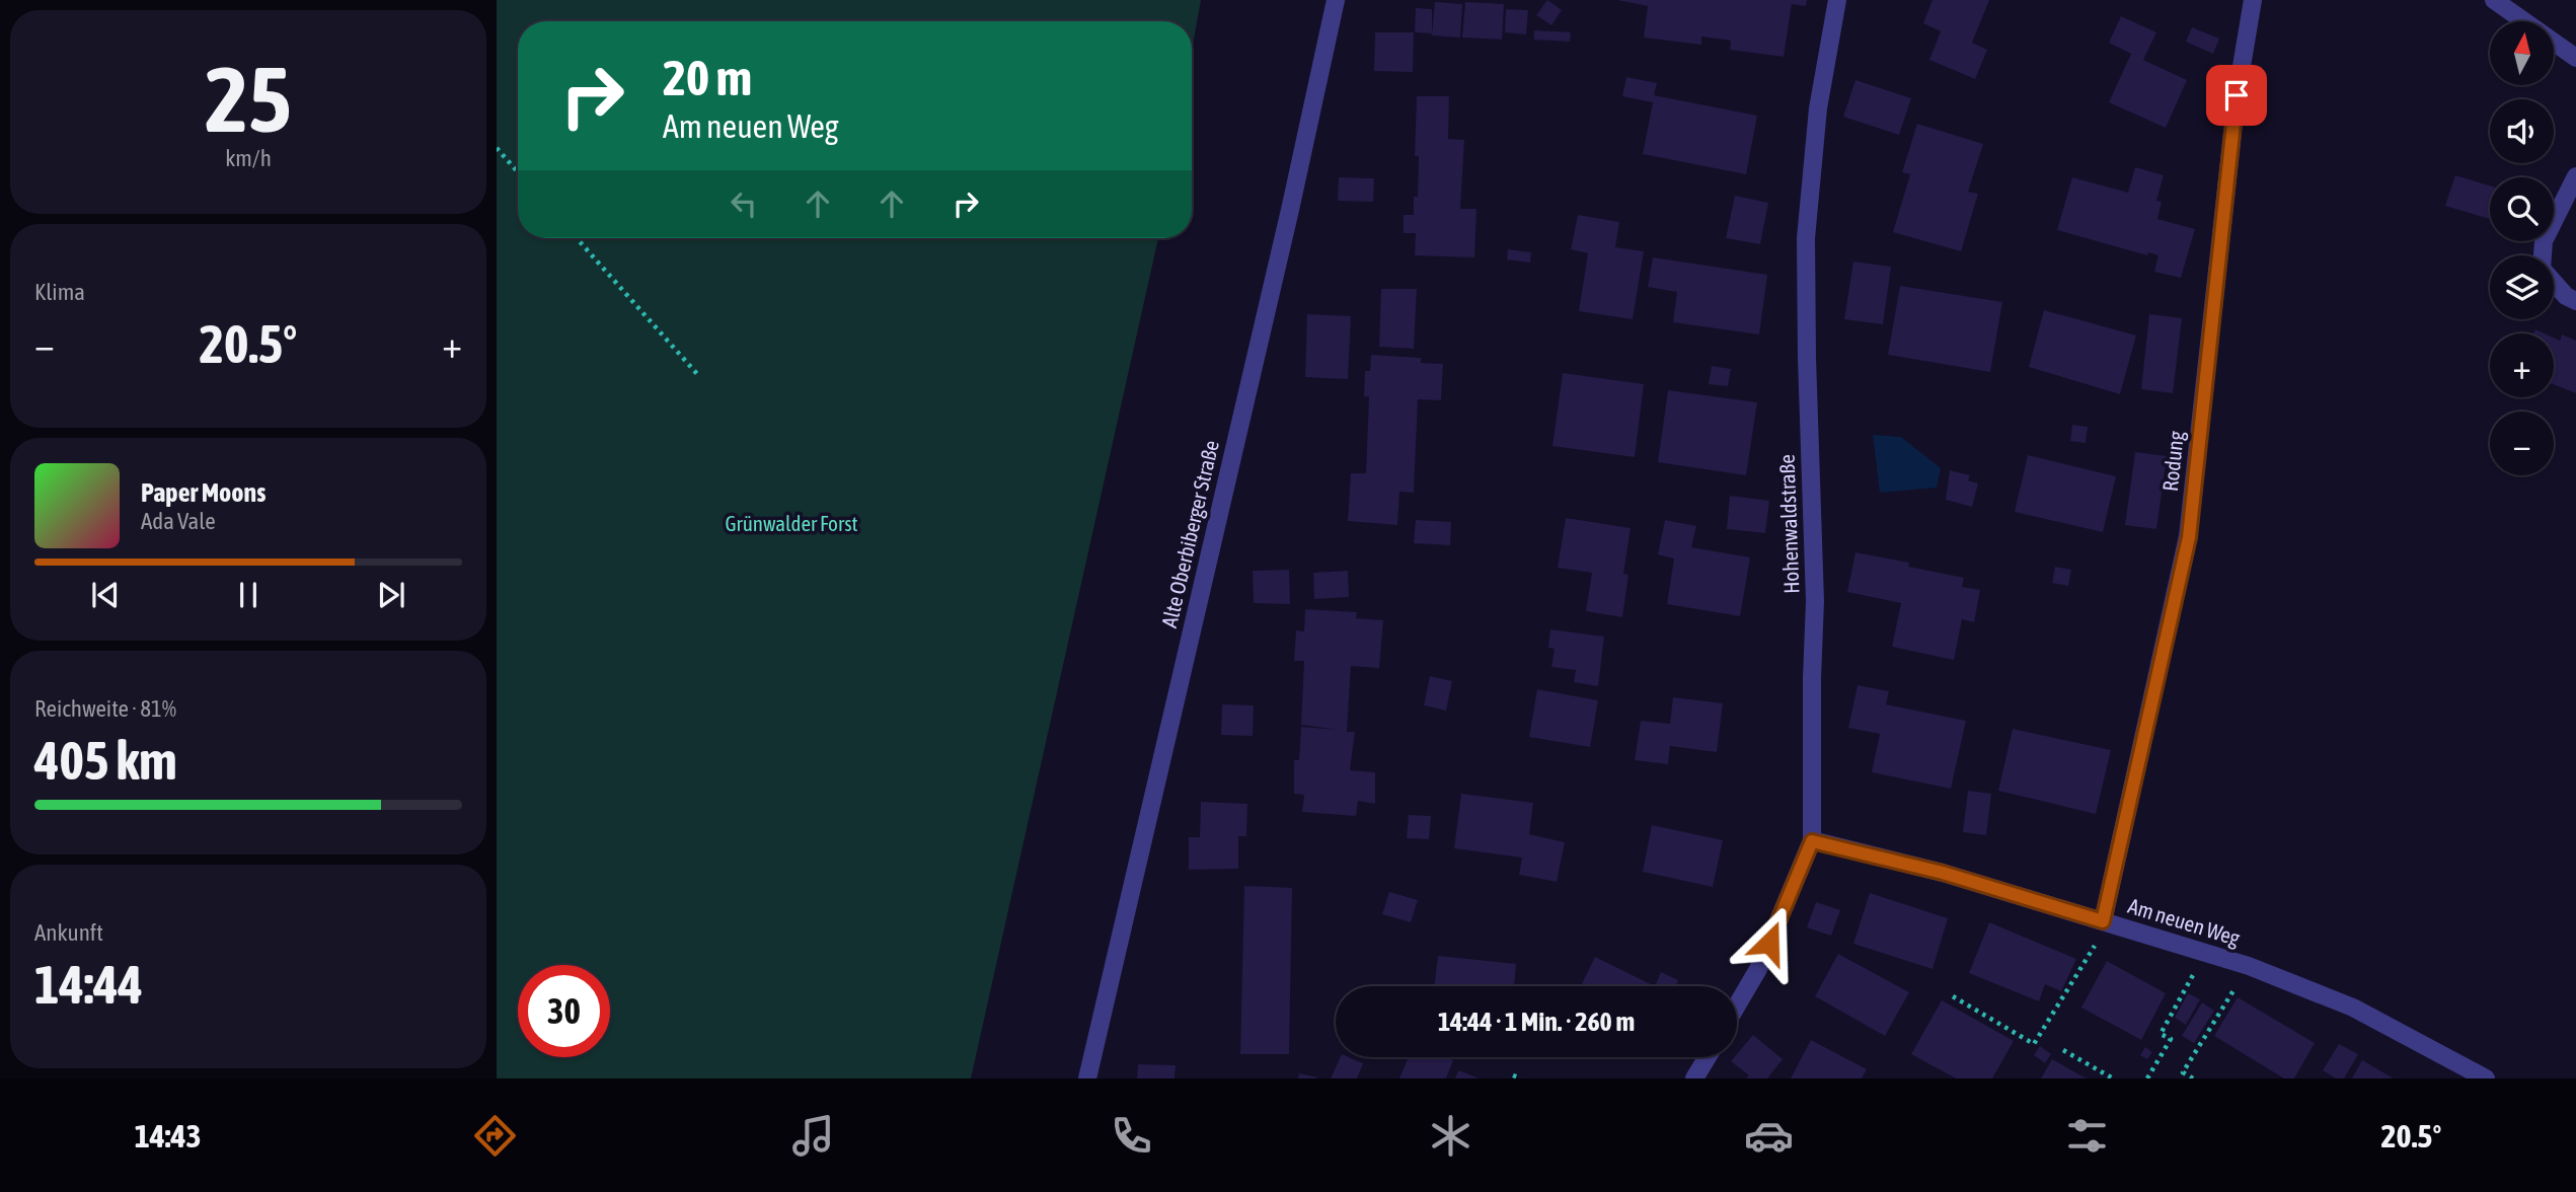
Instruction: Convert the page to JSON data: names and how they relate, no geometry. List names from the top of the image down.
{
  "streets": {
    "street": [
      "Rodung",
      "Hohenwaldstraße",
      "Alte Oberbiberger Straße",
      "Am neuen Weg"
    ]
  },
  "crossings": [
    ["Rodung", "Am neuen Weg"],
    ["Hohenwaldstraße", "Am neuen Weg"]
  ],
  "parks": ["Grünwalder Forst"],
  "north": "top",
  "page": {
    "tile": [
      ["25", "km/h"],
      "Klima",
      ["Reichweite · 81%", "405 km"],
      ["Ankunft", "14:44"]
    ],
    "map_buttons": ["+", "−"],
    "turn": ["20 m", "Am neuen Weg"],
    "heat": ["−", "20.5°", "+"],
    "song": ["Paper Moons", "Ada Vale"],
    "limit": "30",
    "trip": "14:44 · 1 Min. · 260 m",
    "tabs": ["14:43", "20.5°"]
  }
}
